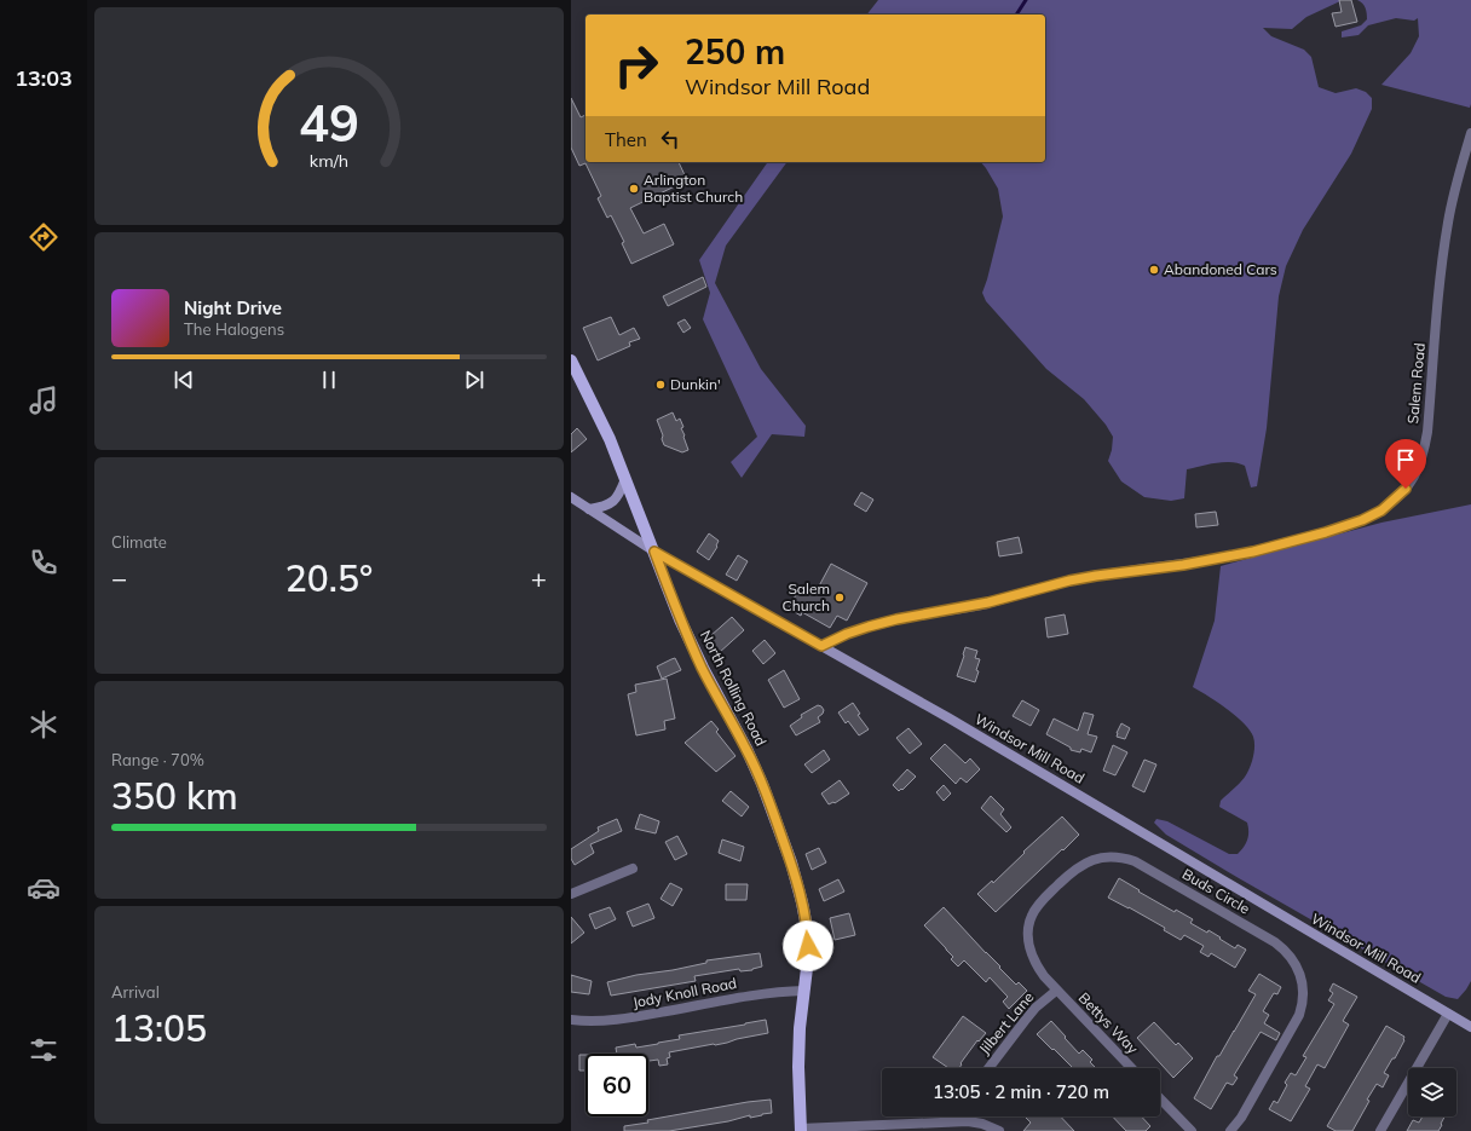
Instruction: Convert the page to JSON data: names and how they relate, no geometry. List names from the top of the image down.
{
  "streets": {
    "main road": ["North Rolling Road", "Windsor Mill Road"],
    "street": [
      "Salem Road",
      "Buds Circle",
      "Jody Knoll Road",
      "Jilbert Lane",
      "Bettys Way"
    ]
  },
  "crossings": [
    ["Salem Road", "Windsor Mill Road"],
    ["North Rolling Road", "Windsor Mill Road"],
    ["North Rolling Road", "Jody Knoll Road"],
    ["Buds Circle", "Jilbert Lane"],
    ["Buds Circle", "Bettys Way"],
    ["Jilbert Lane", "Bettys Way"]
  ],
  "places": [
    "Arlington Baptist Church",
    "Abandoned Cars",
    "Dunkin'",
    "Salem Church"
  ],
  "page": {
    "tabs": "13:03",
    "turn": ["250 m", "Windsor Mill Road"],
    "then": "Then",
    "song": ["Night Drive", "The Halogens"],
    "tile": [
      "Climate",
      ["Range · 70%", "350 km"],
      ["Arrival", "13:05"]
    ],
    "heat": ["−", "20.5°", "+"],
    "limit": "60",
    "trip": "13:05 · 2 min · 720 m",
    "gauge": ["49", "km/h"]
  }
}
